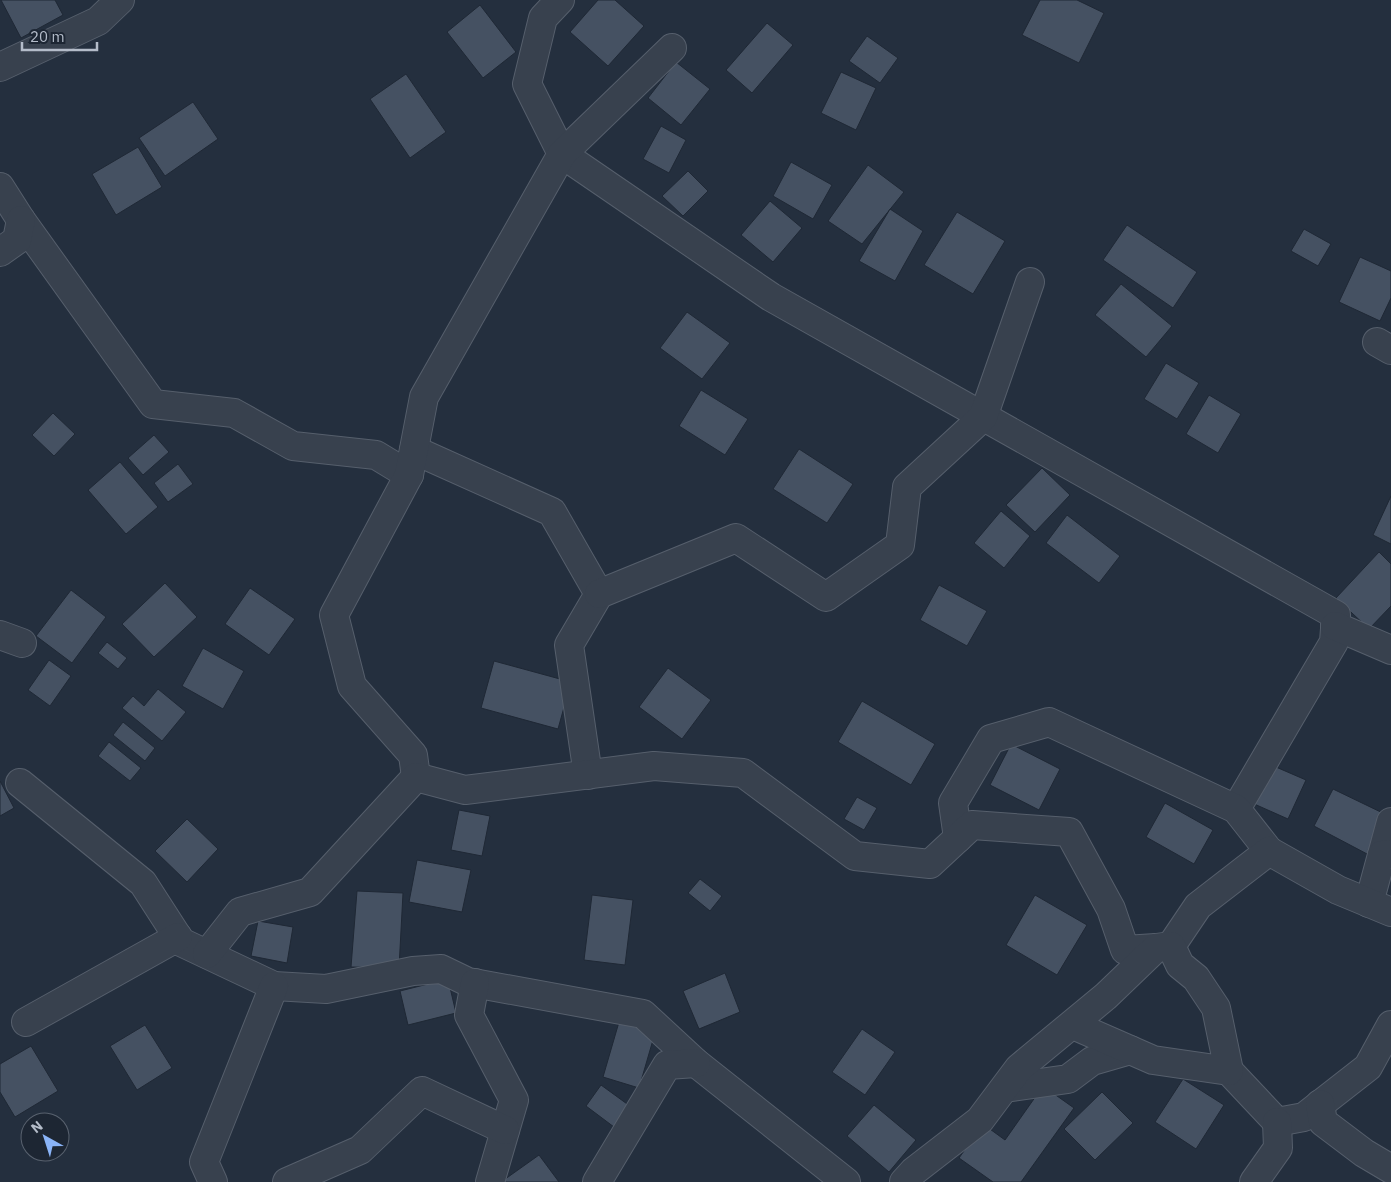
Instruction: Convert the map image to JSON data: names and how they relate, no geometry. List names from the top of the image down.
{
  "scale_bar": "20 m",
  "north": "top left"
}
